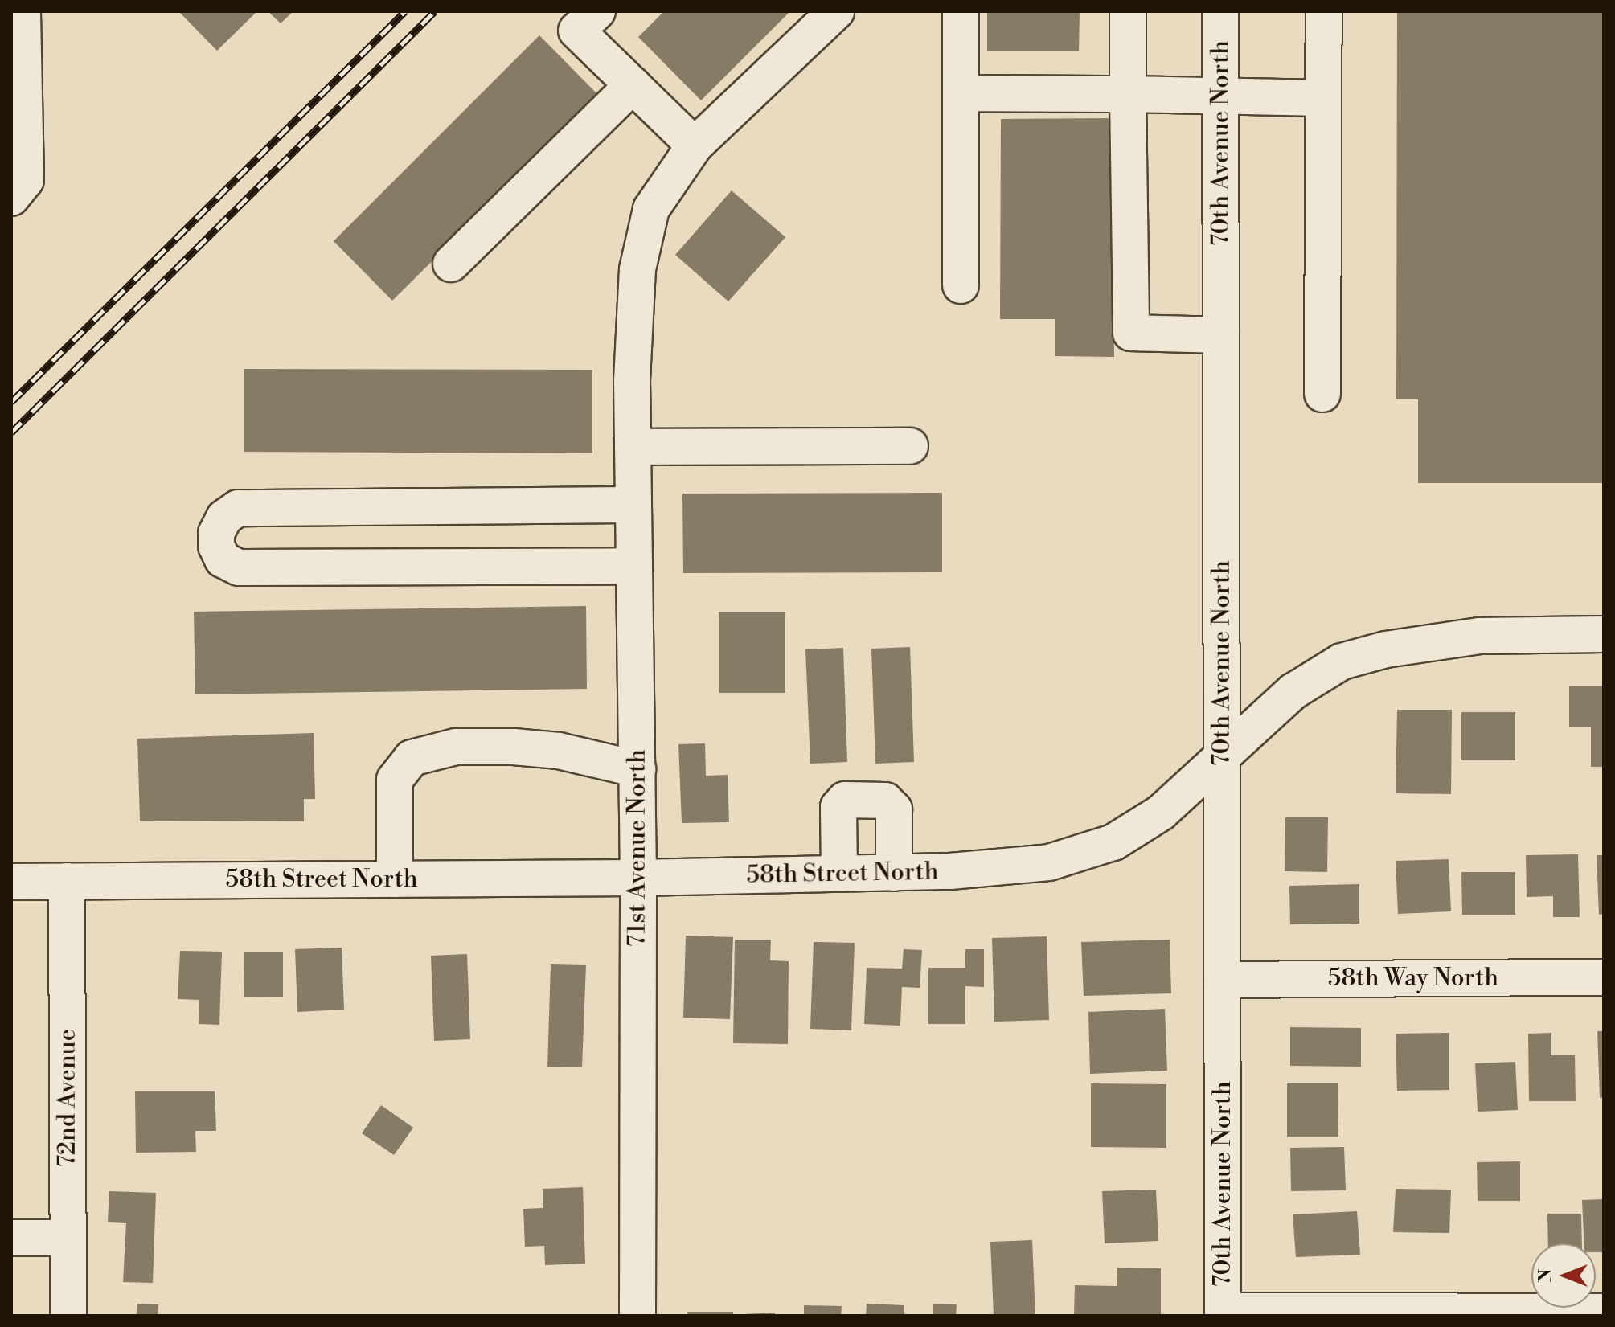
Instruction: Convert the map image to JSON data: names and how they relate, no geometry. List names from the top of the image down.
{
  "streets": {
    "street": [
      "70th Avenue North",
      "71st Avenue North",
      "58th Street North",
      "58th Way North",
      "72nd Avenue"
    ]
  },
  "crossings": [
    ["70th Avenue North", "58th Street North"],
    ["70th Avenue North", "58th Way North"],
    ["71st Avenue North", "58th Street North"],
    ["58th Street North", "72nd Avenue"]
  ],
  "north": "left"
}
